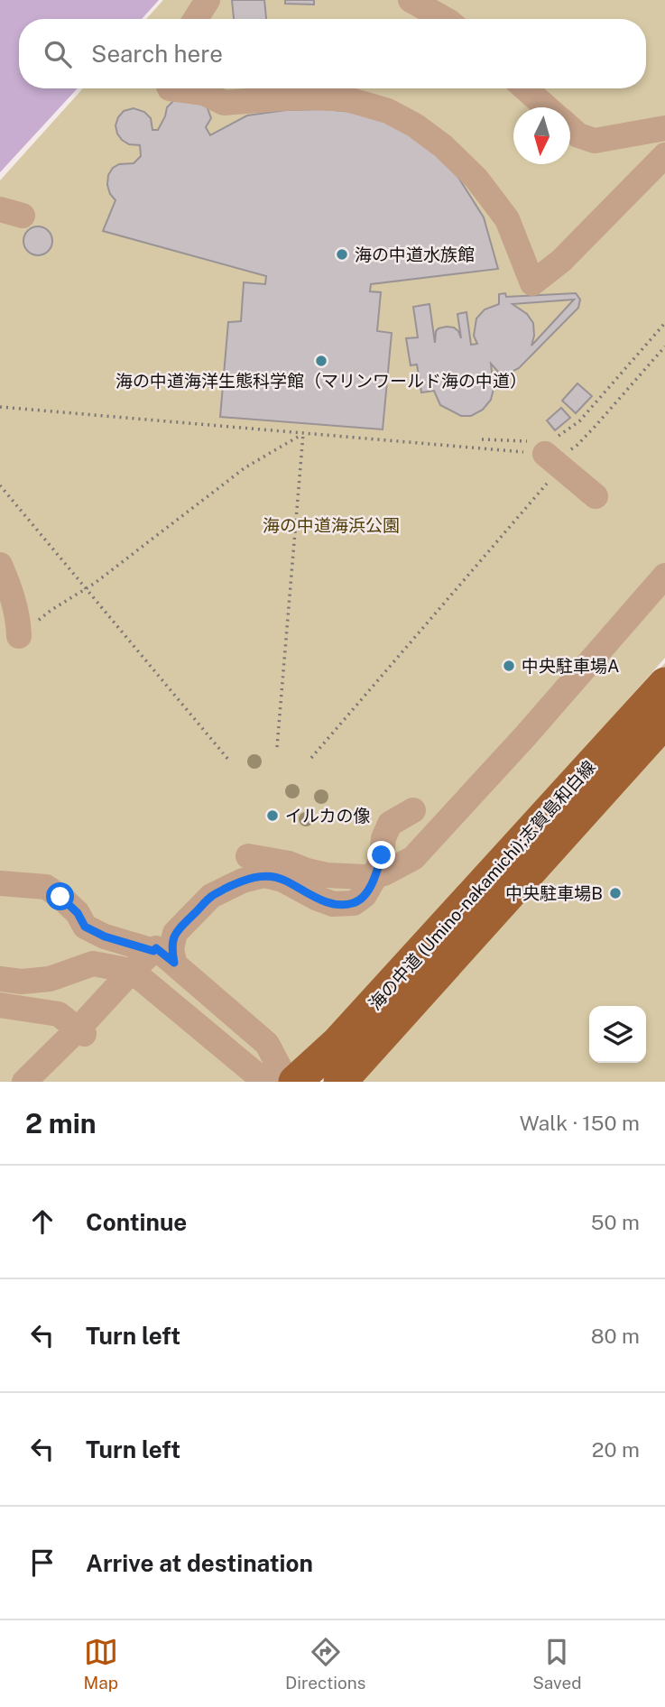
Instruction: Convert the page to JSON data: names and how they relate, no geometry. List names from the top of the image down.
{
  "streets": {
    "main road": ["海の中道 (Umino-nakamichi);志賀島和白線"]
  },
  "parks": ["海の中道海浜公園"],
  "places": [
    "海の中道水族館",
    "海の中道海洋生態科学館（マリンワールド海の中道）",
    "中央駐車場A",
    "イルカの像",
    "中央駐車場B"
  ],
  "north": "bottom",
  "page": {
    "search": "Search here",
    "heading": ["2 min", "Walk · 150 m"],
    "list": [
      ["Continue", "50 m"],
      ["Turn left", "80 m"],
      ["Turn left", "20 m"],
      "Arrive at destination"
    ],
    "nav": ["Map", "Directions", "Saved"]
  }
}
